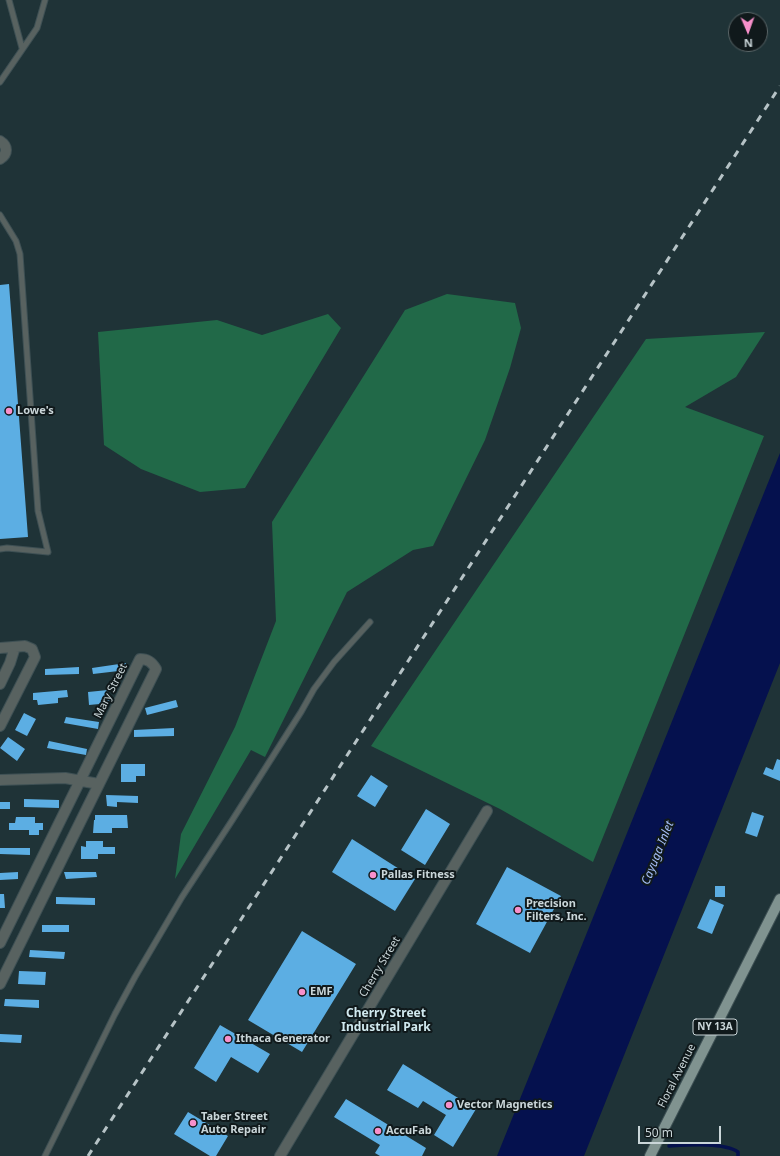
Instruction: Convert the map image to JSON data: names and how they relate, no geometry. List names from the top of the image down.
{
  "streets": {
    "main road": ["NY 13A", "Floral Avenue"],
    "street": ["Mary Street", "Cherry Street"]
  },
  "districts": ["Cherry Street Industrial Park"],
  "water": ["Cayuga Inlet"],
  "places": [
    "Lowe's",
    "Pallas Fitness",
    "Precision Filters, Inc.",
    "EMF",
    "Ithaca Generator",
    "Vector Magnetics",
    "Taber Street Auto Repair",
    "AccuFab"
  ],
  "scale_bar": "50 m",
  "north": "bottom"
}
